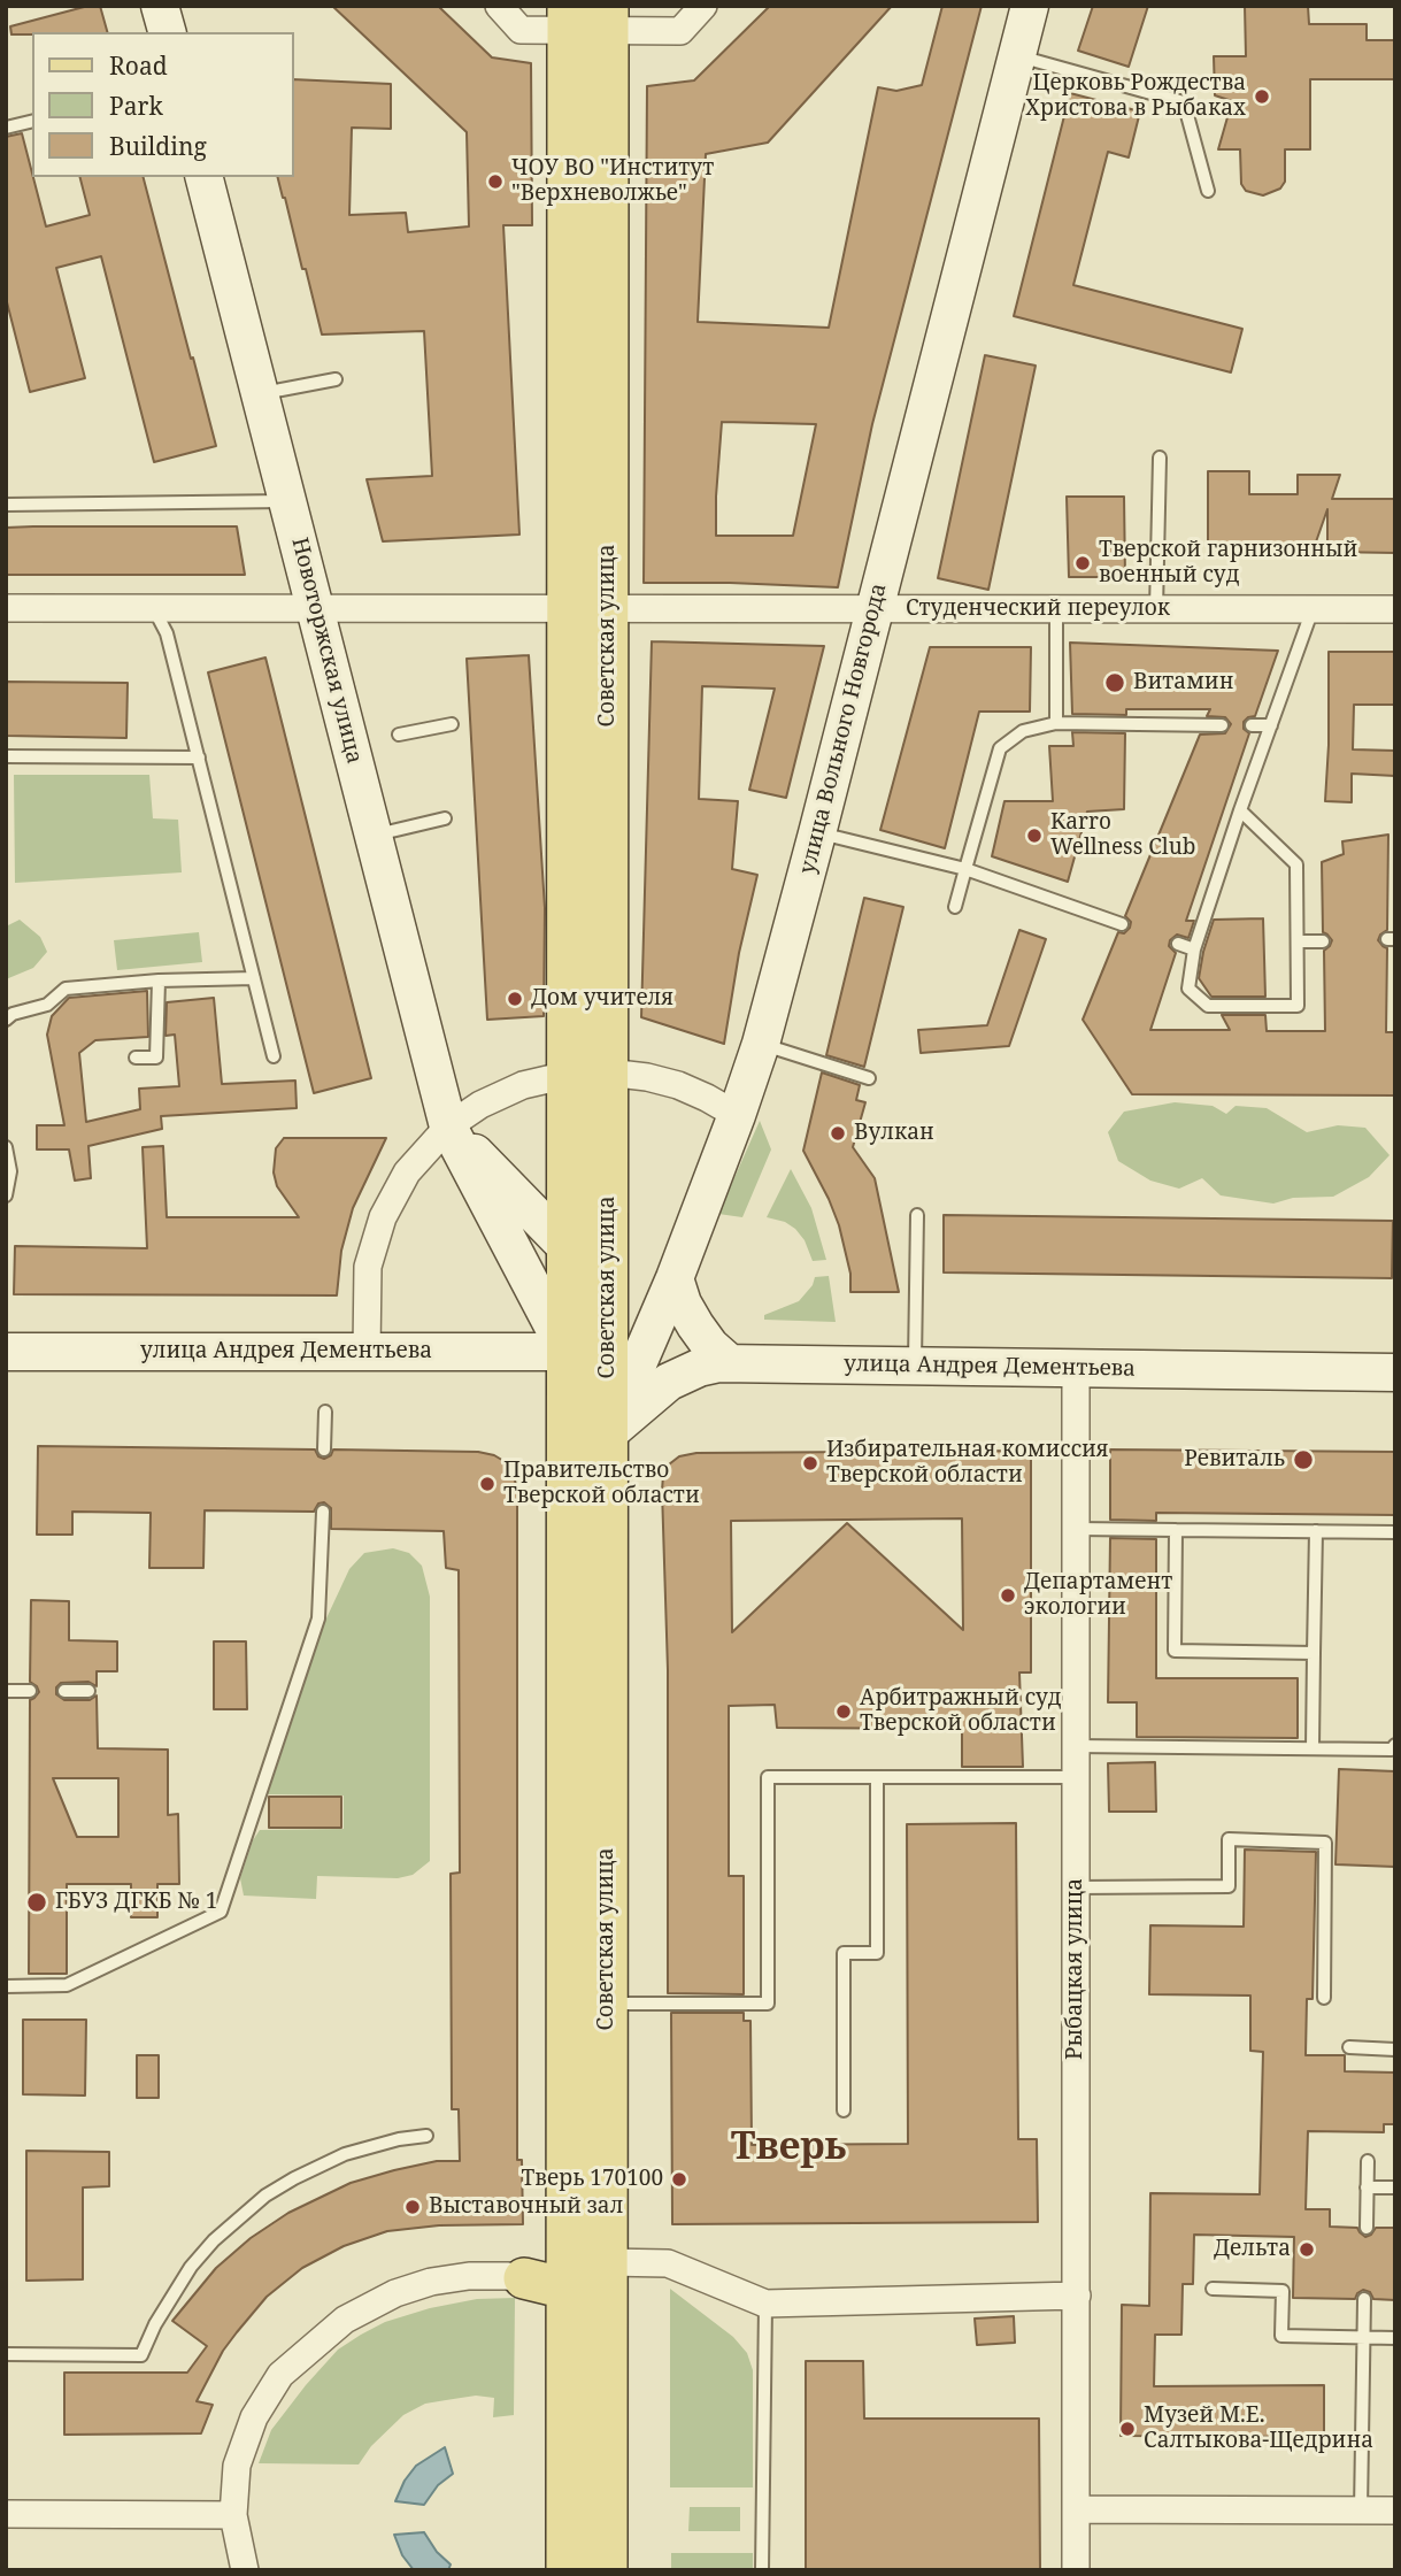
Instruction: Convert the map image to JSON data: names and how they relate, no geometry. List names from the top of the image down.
{
  "streets": {
    "main road": ["Советская улица"],
    "street": [
      "Студенческий переулок",
      "Новоторжская улица",
      "улица Вольного Новгорода",
      "улица Андрея Дементьева",
      "Рыбацкая улица"
    ]
  },
  "crossings": [
    ["Студенческий переулок", "Советская улица"],
    ["Студенческий переулок", "Новоторжская улица"],
    ["Студенческий переулок", "улица Вольного Новгорода"],
    ["Советская улица", "Новоторжская улица"],
    ["Советская улица", "улица Вольного Новгорода"],
    ["Советская улица", "улица Андрея Дементьева"],
    ["Новоторжская улица", "улица Андрея Дементьева"],
    ["улица Вольного Новгорода", "улица Андрея Дементьева"],
    ["улица Андрея Дементьева", "Рыбацкая улица"]
  ],
  "districts": ["Тверь"],
  "places": [
    "Церковь Рождества Христова в Рыбаках",
    "ЧОУ ВО \"Институт \"Верхневолжье\"",
    "Тверской гарнизонный военный суд",
    "Витамин",
    "Karro Wellness Club",
    "Дом учителя",
    "Вулкан",
    "Ревиталь",
    "Избирательная комиcсия Тверской области",
    "Правительство Тверской области",
    "Департамент экологии",
    "Арбитражный суд Тверской области",
    "ГБУЗ ДГКБ № 1",
    "Тверь 170100",
    "Выставочный зал",
    "Дельта",
    "Музей М.Е. Салтыкова-Щедрина"
  ],
  "legend": ["Road", "Park", "Building"]
}
